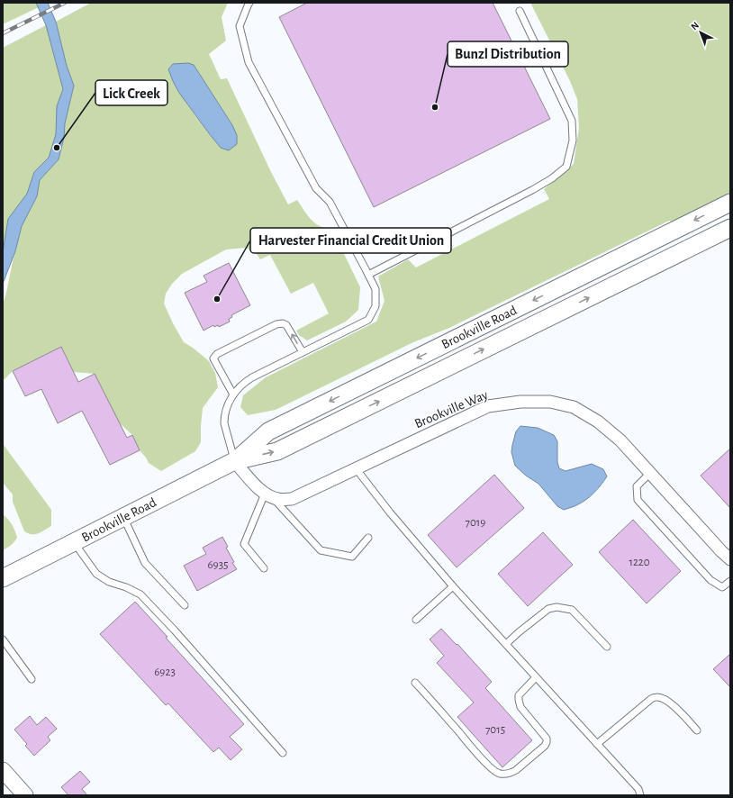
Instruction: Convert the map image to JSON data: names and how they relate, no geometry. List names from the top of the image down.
{
  "streets": {
    "main road": ["Brookville Road"],
    "street": ["Brookville Way"]
  },
  "places": ["Bunzl Distribution", "Lick Creek", "Harvester Financial Credit Union"],
  "house_numbers": [
    "7019",
    "1220",
    "6935",
    "6923",
    "7015"
  ],
  "north": "top left"
}
